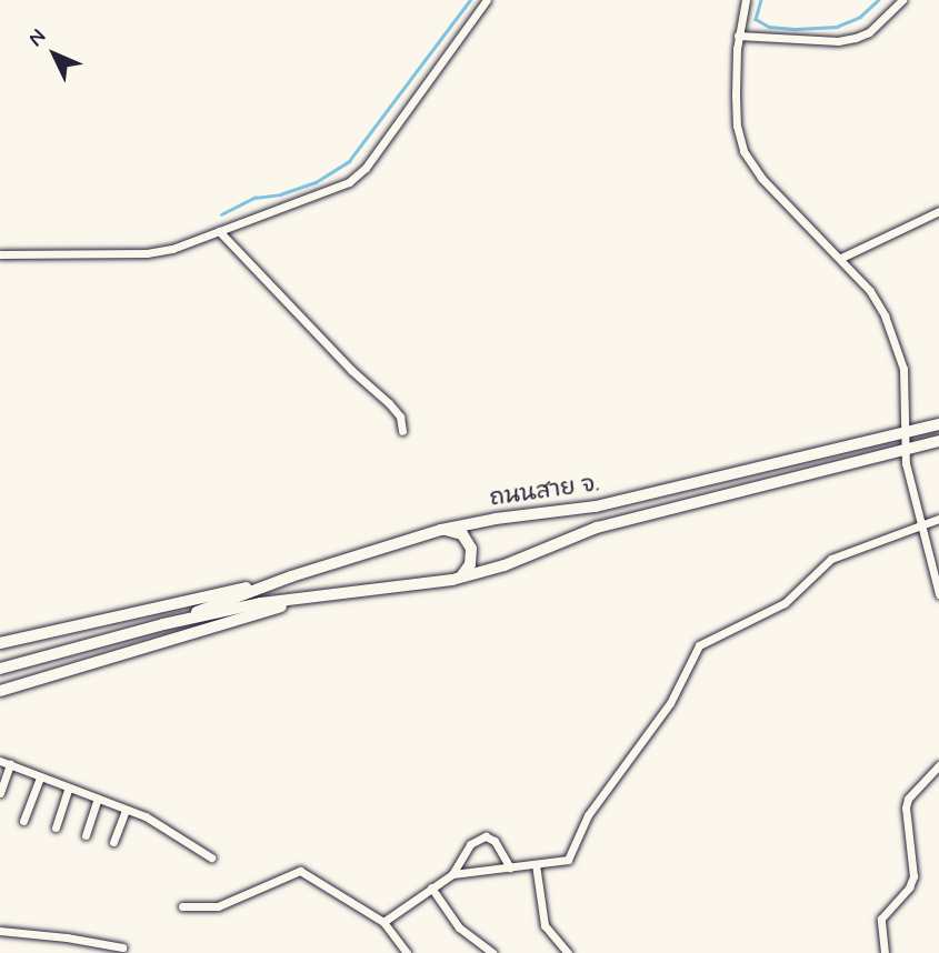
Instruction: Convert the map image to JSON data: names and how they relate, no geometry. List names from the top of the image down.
{
  "streets": {
    "main road": ["ถนนสาย จ."]
  },
  "north": "top left"
}
